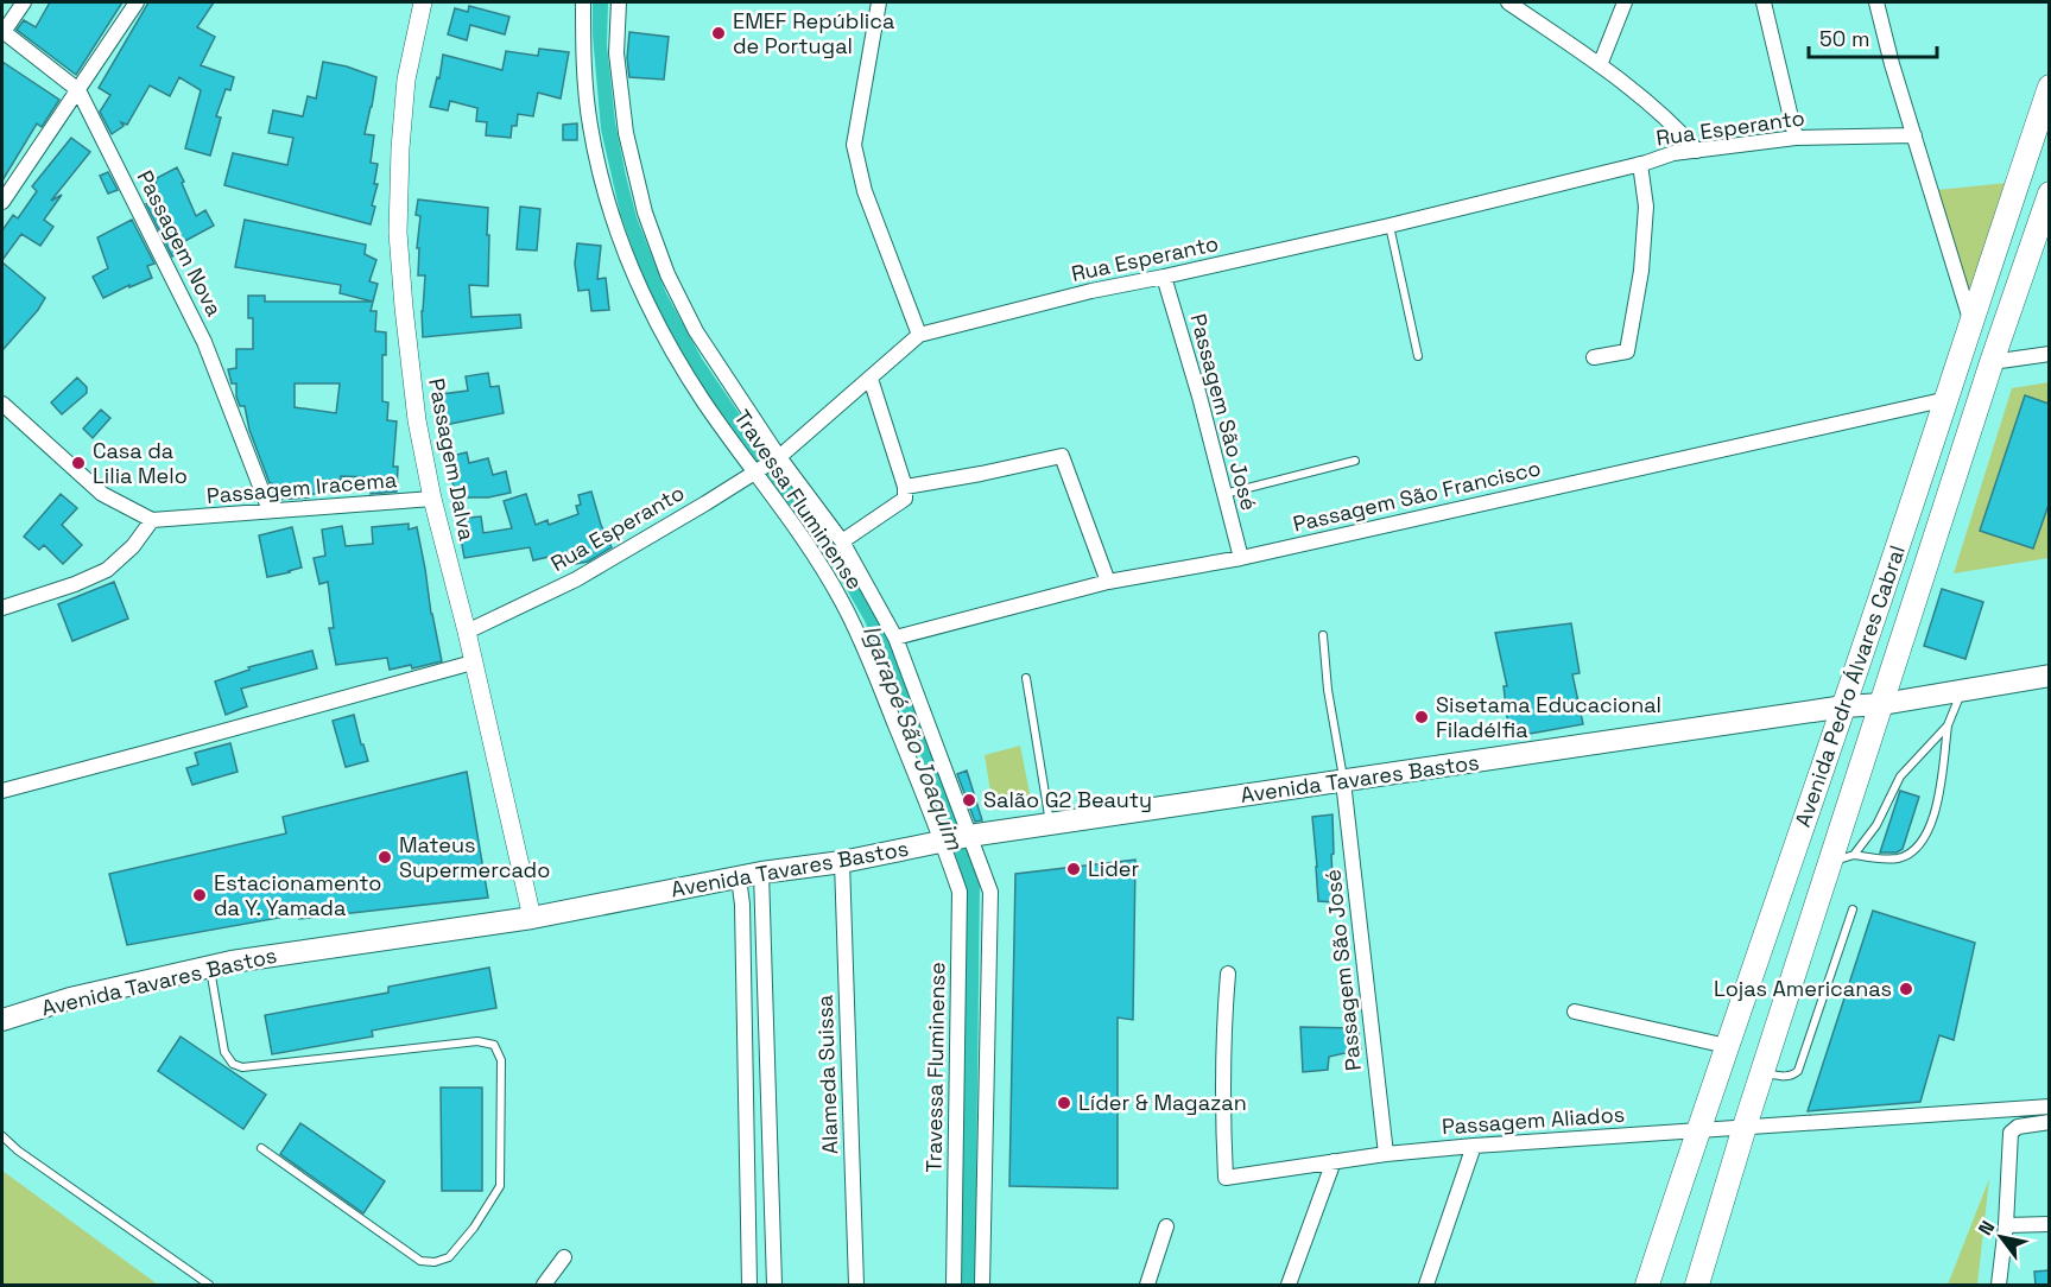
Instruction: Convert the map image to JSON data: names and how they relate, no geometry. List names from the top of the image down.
{
  "streets": {
    "main road": ["Avenida Pedro Álvares Cabral", "Avenida Tavares Bastos"],
    "street": [
      "Rua Esperanto",
      "Passagem Nova",
      "Passagem São José",
      "Passagem Dalva",
      "Passagem Iracema",
      "Passagem São Francisco",
      "Travessa Fluminense",
      "Alameda Suissa",
      "Passagem Aliados"
    ]
  },
  "crossings": [
    ["Rua Esperanto", "Passagem São José"],
    ["Rua Esperanto", "Passagem Dalva"],
    ["Rua Esperanto", "Travessa Fluminense"],
    ["Passagem Nova", "Passagem Iracema"],
    ["Passagem São José", "Passagem São Francisco"],
    ["Passagem São José", "Avenida Tavares Bastos"],
    ["Passagem São José", "Passagem Aliados"],
    ["Passagem Dalva", "Passagem Iracema"],
    ["Passagem Dalva", "Avenida Tavares Bastos"],
    ["Passagem São Francisco", "Avenida Pedro Álvares Cabral"],
    ["Travessa Fluminense", "Avenida Tavares Bastos"],
    ["Avenida Pedro Álvares Cabral", "Avenida Tavares Bastos"],
    ["Avenida Pedro Álvares Cabral", "Passagem Aliados"],
    ["Avenida Tavares Bastos", "Alameda Suissa"]
  ],
  "water": ["Igarapé São Joaquim"],
  "places": [
    "EMEF República de Portugal",
    "Casa da Lilia Melo",
    "Sisetama Educacional Filadélfia",
    "Salão G2 Beauty",
    "Mateus Supermercado",
    "Lider",
    "Estacionamento da Y. Yamada",
    "Lojas Americanas",
    "Líder & Magazan"
  ],
  "scale_bar": "50 m",
  "north": "top left"
}
